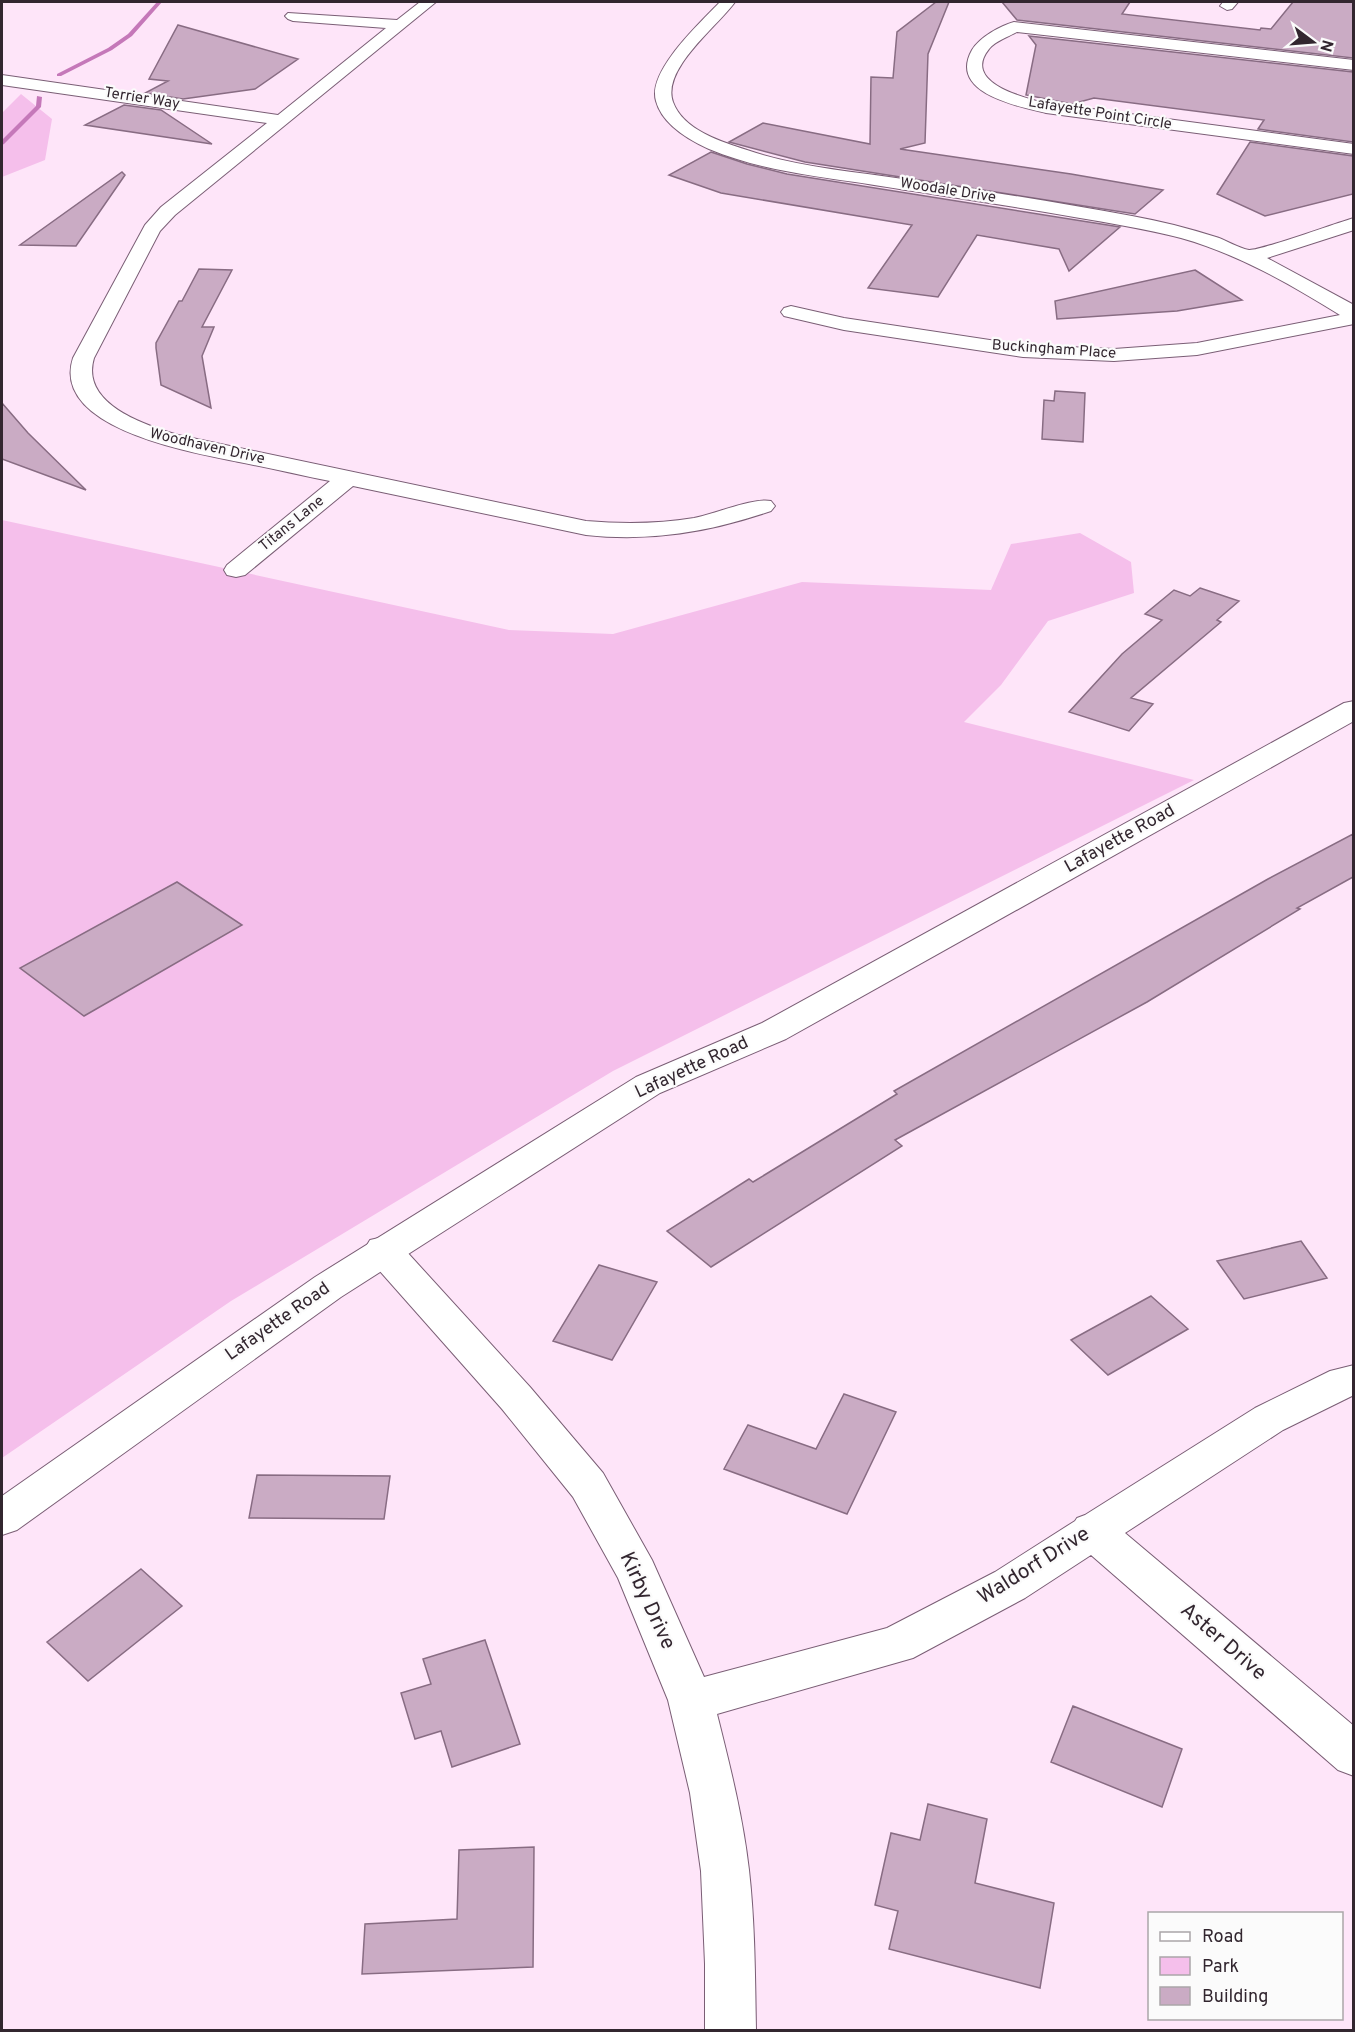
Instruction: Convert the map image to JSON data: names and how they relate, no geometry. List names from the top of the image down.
{
  "streets": {
    "street": [
      "Terrier Way",
      "Lafayette Point Circle",
      "Woodale Drive",
      "Buckingham Place",
      "Woodhaven Drive",
      "Titans Lane",
      "Lafayette Road",
      "Waldorf Drive",
      "Kirby Drive",
      "Aster Drive"
    ]
  },
  "crossings": [
    ["Terrier Way", "Woodhaven Drive"],
    ["Woodale Drive", "Buckingham Place"],
    ["Woodhaven Drive", "Titans Lane"],
    ["Lafayette Road", "Kirby Drive"],
    ["Waldorf Drive", "Kirby Drive"],
    ["Waldorf Drive", "Aster Drive"]
  ],
  "legend": ["Road", "Park", "Building"],
  "north": "right"
}
